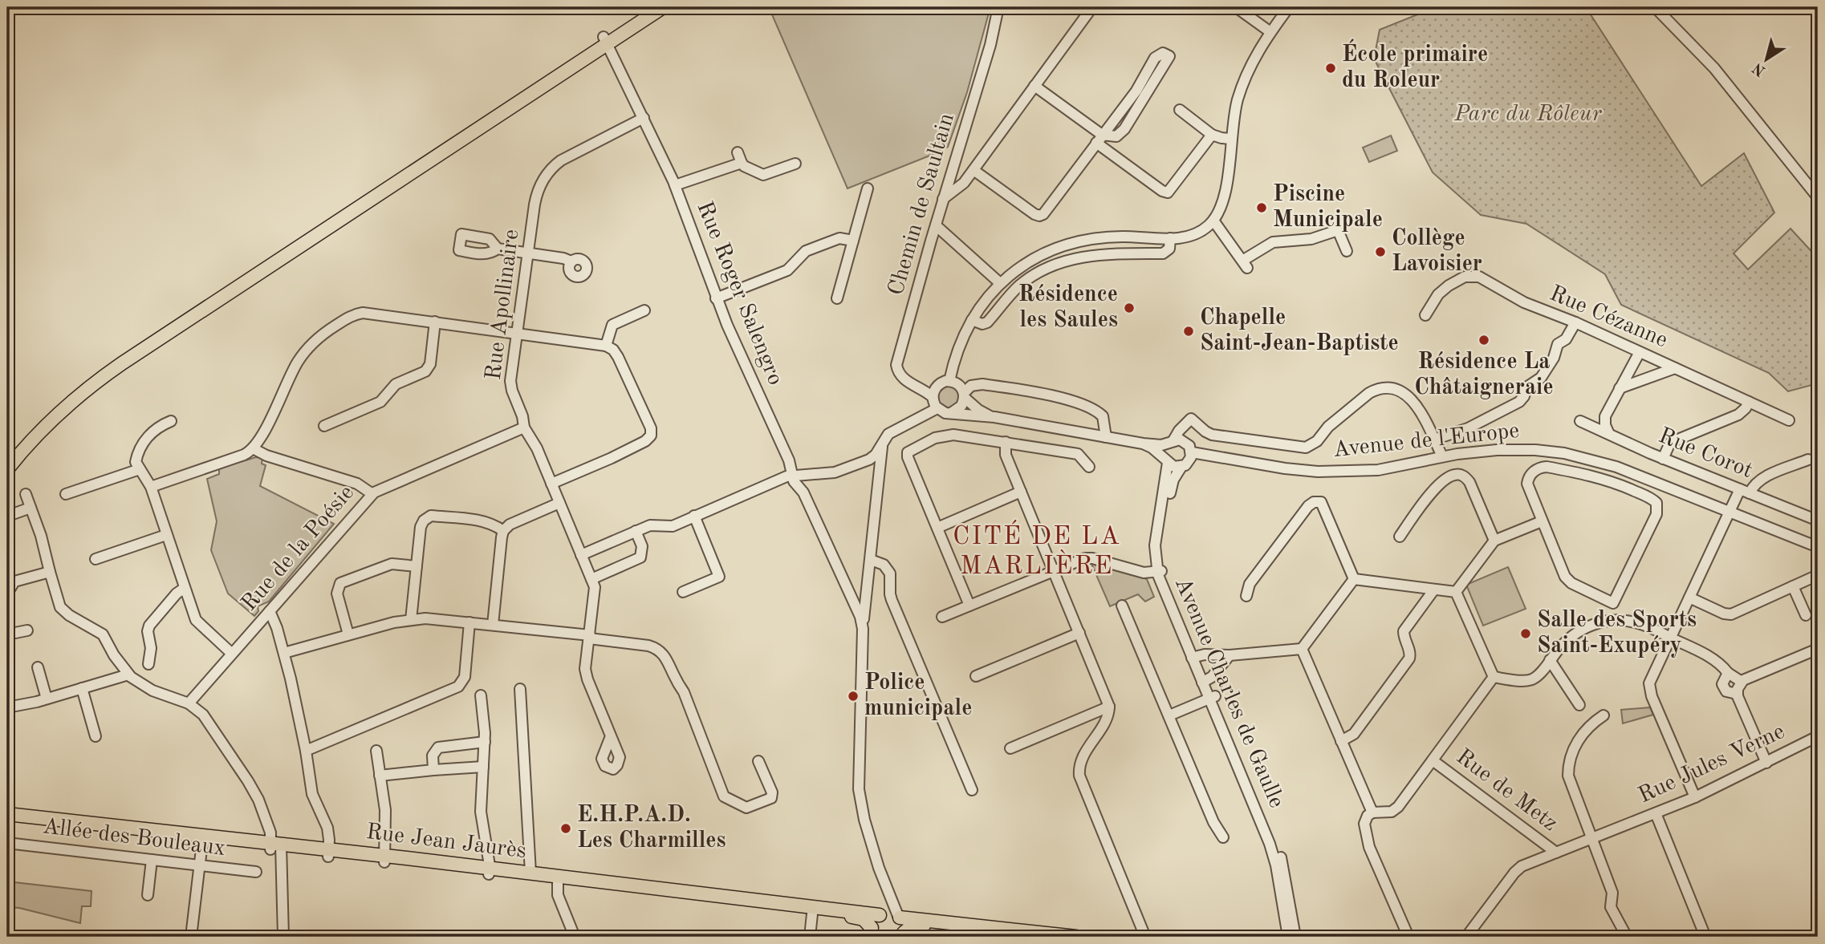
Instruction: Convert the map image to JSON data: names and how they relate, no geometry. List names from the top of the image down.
{
  "streets": {
    "main road": ["Rue Jean Jaurès"],
    "street": [
      "Chemin de Saultain",
      "Rue Roger Salengro",
      "Rue Apollinaire",
      "Rue Cézanne",
      "Avenue de l'Europe",
      "Rue Corot",
      "Rue de la Poésie",
      "Avenue Charles de Gaulle",
      "Rue Jules Verne",
      "Rue de Metz",
      "Allée des Bouleaux"
    ]
  },
  "crossings": [
    ["Rue Roger Salengro", "Rue Apollinaire"],
    ["Rue Apollinaire", "Rue de la Poésie"],
    ["Avenue de l'Europe", "Avenue Charles de Gaulle"],
    ["Rue Jules Verne", "Rue de Metz"]
  ],
  "districts": ["CITÉ DE LA MARLIÈRE"],
  "parks": ["Parc du Rôleur"],
  "places": [
    "École primaire du Roleur",
    "Piscine Municipale",
    "Collège Lavoisier",
    "Résidence les Saules",
    "Chapelle Saint-Jean-Baptiste",
    "Résidence La Châtaigneraie",
    "Salle des Sports Saint-Exupéry",
    "Police municipale",
    "E.H.P.A.D. Les Charmilles"
  ],
  "north": "bottom left"
}
